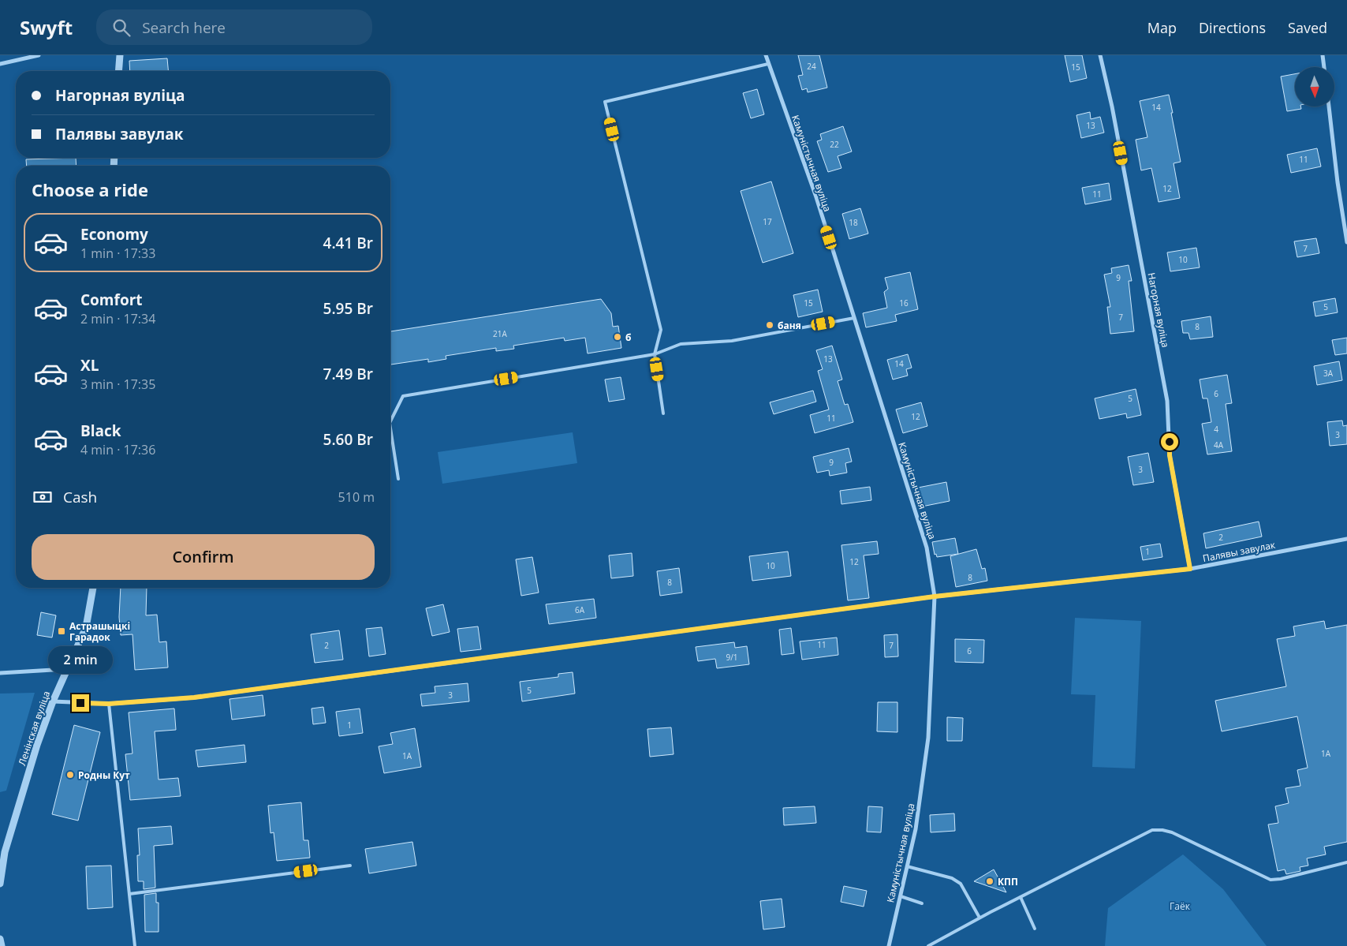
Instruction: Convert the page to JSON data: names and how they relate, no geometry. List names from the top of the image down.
{
  "streets": {
    "street": [
      "Камуністычная вуліца",
      "Нагорная вуліца",
      "Палявы завулак",
      "Ленінская вуліца"
    ]
  },
  "crossings": [
    ["Камуністычная вуліца", "Палявы завулак"],
    ["Нагорная вуліца", "Палявы завулак"],
    ["Палявы завулак", "Ленінская вуліца"]
  ],
  "parks": ["Гаёк"],
  "places": {
    "other": [
      "баня",
      "б",
      "Родны Кут",
      "КПП"
    ],
    "transit": ["Астрашыцкі Гарадок"]
  },
  "house_numbers": [
    "24",
    "15",
    "14",
    "13",
    "22",
    "11",
    "12",
    "11",
    "17",
    "18",
    "7",
    "10",
    "9",
    "15",
    "16",
    "5",
    "7",
    "8",
    "21А",
    "13",
    "14",
    "3А",
    "6",
    "5",
    "12",
    "11",
    "4",
    "3",
    "4А",
    "9",
    "3",
    "2",
    "1",
    "12",
    "10",
    "8",
    "8",
    "6А",
    "11",
    "2",
    "7",
    "6",
    "9/1",
    "5",
    "3",
    "1",
    "1А",
    "1А"
  ],
  "north": "bottom",
  "page": {
    "header": "Swyft",
    "search": "Search here",
    "nav": ["Map", "Directions", "Saved"],
    "banner": ["Нагорная вуліца", "Палявы завулак"],
    "heading": "Choose a ride",
    "list": [
      {
        "name": "Economy",
        "note": "1 min · 17:33",
        "value": "4.41 Br"
      },
      {
        "name": "Comfort",
        "note": "2 min · 17:34",
        "value": "5.95 Br"
      },
      {
        "name": "XL",
        "note": "3 min · 17:35",
        "value": "7.49 Br"
      },
      {
        "name": "Black",
        "note": "4 min · 17:36",
        "value": "5.60 Br"
      }
    ],
    "pay": ["Cash", "510 m"],
    "buttons": "Confirm",
    "bubble": "2 min"
  }
}
